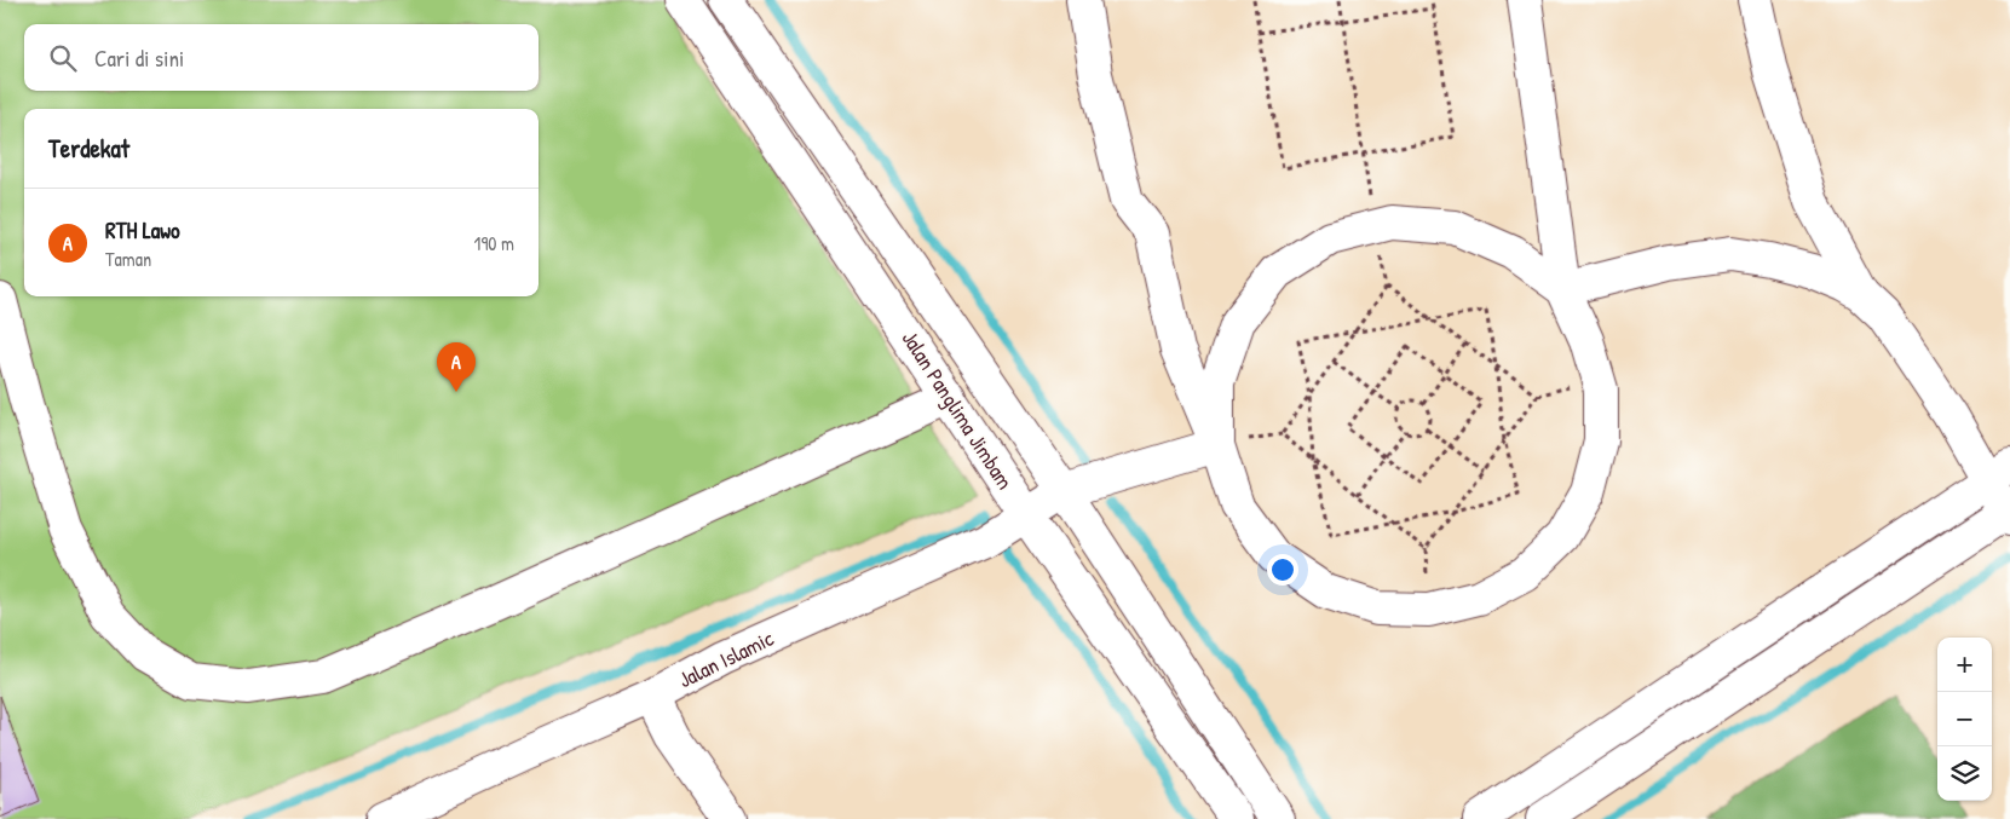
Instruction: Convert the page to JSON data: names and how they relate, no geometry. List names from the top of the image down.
{
  "streets": {
    "street": ["Jalan Panglima Jimbam", "Jalan Islamic"]
  },
  "crossings": [
    ["Jalan Panglima Jimbam", "Jalan Islamic"]
  ],
  "page": {
    "search": "Cari di sini",
    "heading": "Terdekat",
    "list": [
      {
        "mark": "A",
        "name": "RTH Lawo",
        "note": "Taman",
        "value": "190 m"
      }
    ],
    "pins": "A",
    "map_buttons": ["+", "−"]
  }
}
